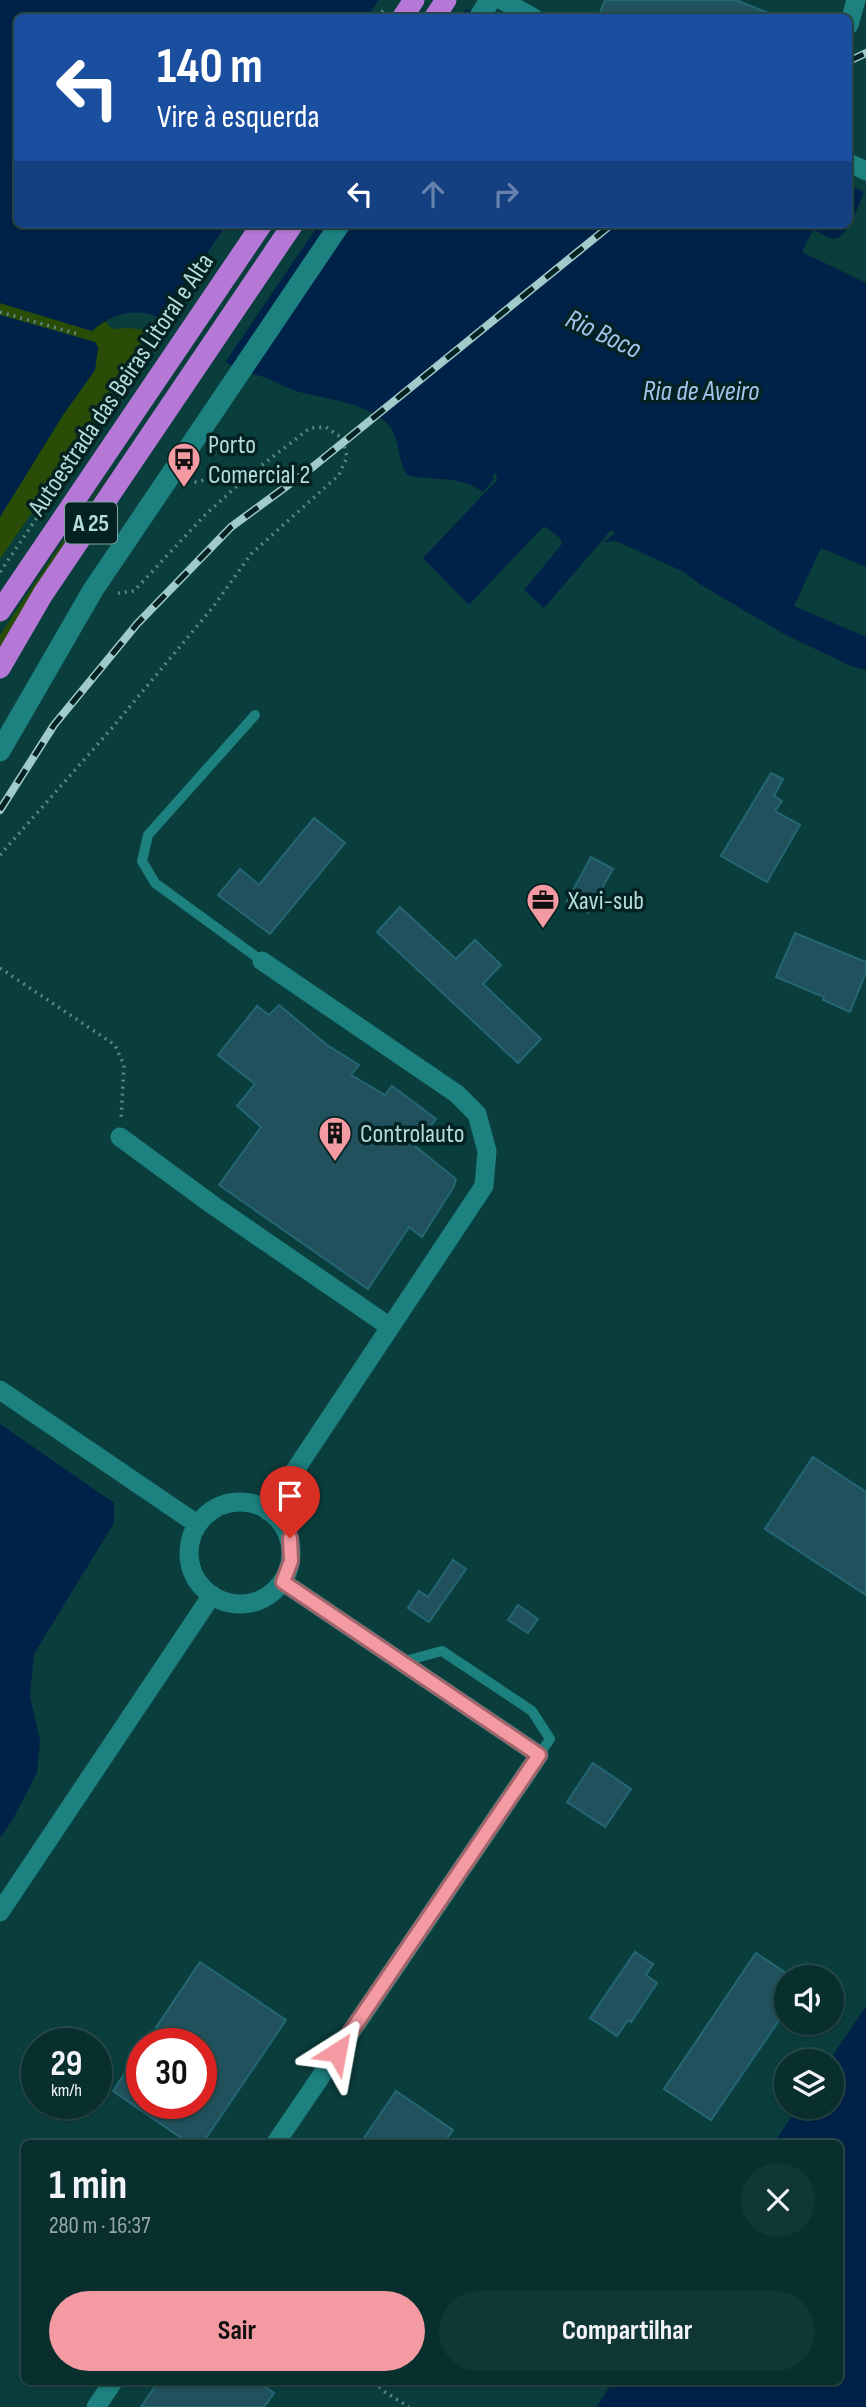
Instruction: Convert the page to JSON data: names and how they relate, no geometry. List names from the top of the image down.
{
  "streets": {
    "highway": ["Autoestrada das Beiras Litoral e Alta", "A 25"]
  },
  "water": ["Rio Boco", "Ria de Aveiro"],
  "places": {
    "bus stop": ["Porto Comercial 2"],
    "office": ["Xavi-sub"],
    "building": ["Controlauto"]
  },
  "page": {
    "turn": ["140 m", "Vire à esquerda"],
    "speed": "29 km/h",
    "limit": "30",
    "heading": ["1 min", "280 m · 16:37"],
    "buttons": ["Sair", "Compartilhar"]
  }
}
